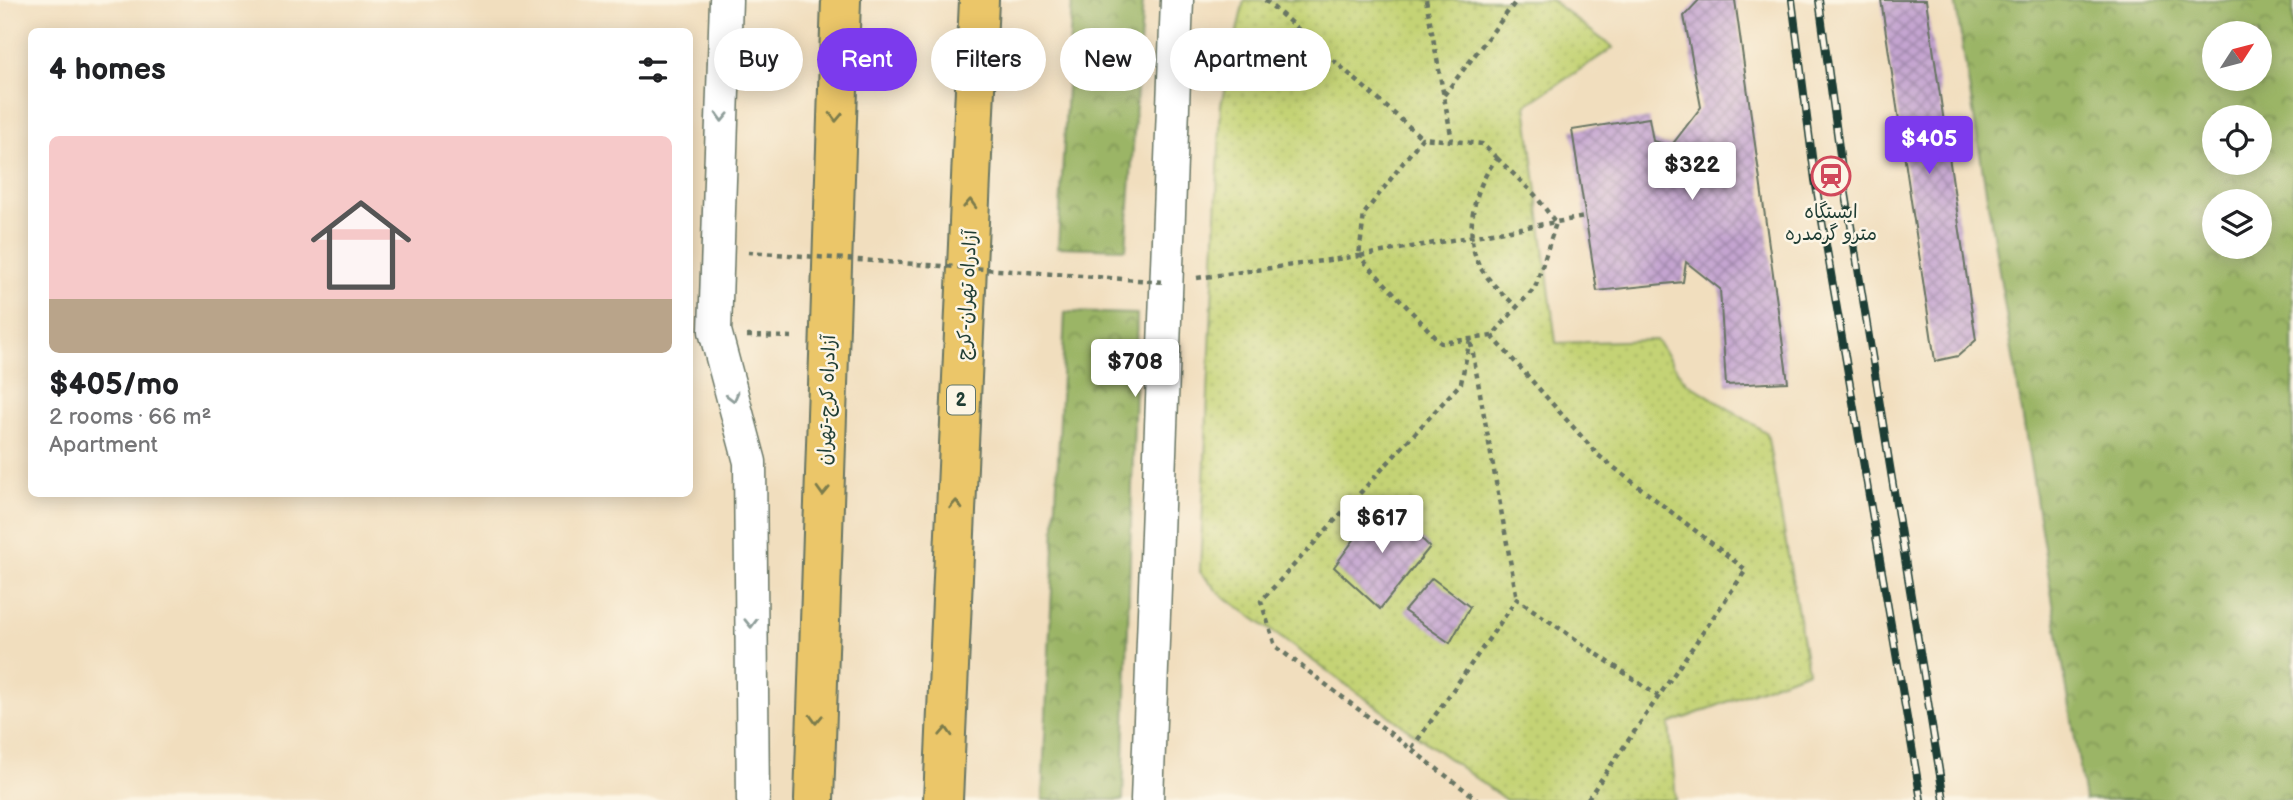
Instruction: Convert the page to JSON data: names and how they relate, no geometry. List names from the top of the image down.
{
  "streets": {
    "highway": ["آزادراه تهران-کرج", "آزادراه کرج-تهران", "2"]
  },
  "one_way": ["آزادراه تهران-کرج", "آزادراه کرج-تهران"],
  "places": {
    "station": ["ایستگاه مترو گرمدره"]
  },
  "north": "top right",
  "page": {
    "chip": [
      "Buy",
      "Rent",
      "Filters",
      "New",
      "Apartment"
    ],
    "heading": "4 homes",
    "list": [
      {
        "name": "$405/mo",
        "note": "2 rooms · 66 m² · Apartment"
      }
    ],
    "price": [
      "$405",
      "$322",
      "$708",
      "$617"
    ]
  }
}
